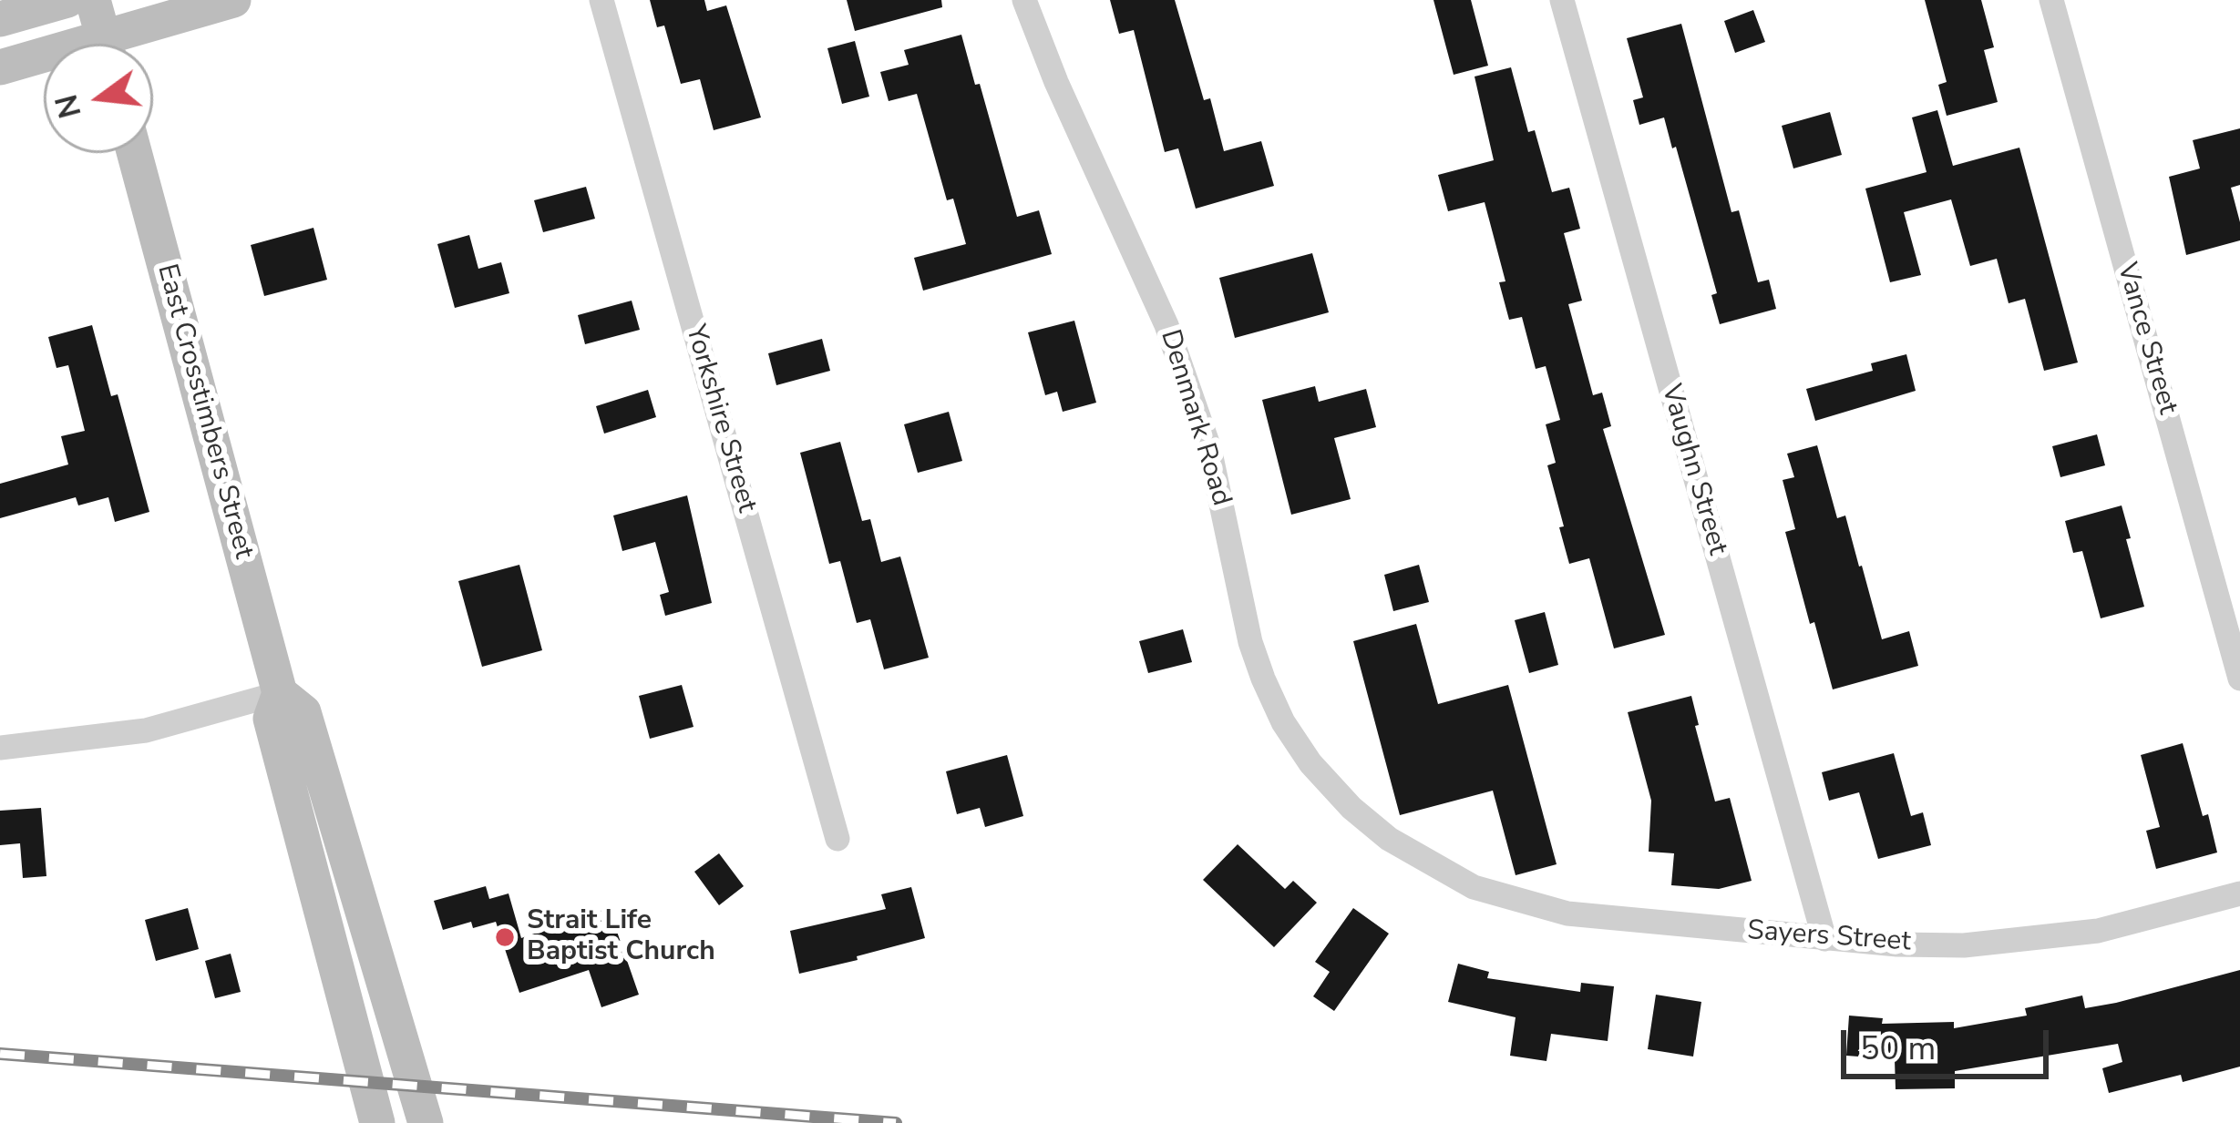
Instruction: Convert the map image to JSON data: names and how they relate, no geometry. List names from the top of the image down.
{
  "streets": {
    "main road": ["East Crosstimbers Street"],
    "street": [
      "Vance Street",
      "Denmark Road",
      "Yorkshire Street",
      "Vaughn Street",
      "Sayers Street"
    ]
  },
  "crossings": [
    ["Denmark Road", "Sayers Street"],
    ["Vaughn Street", "Sayers Street"]
  ],
  "places": ["Strait Life Baptist Church"],
  "scale_bar": "50 m",
  "north": "left"
}
